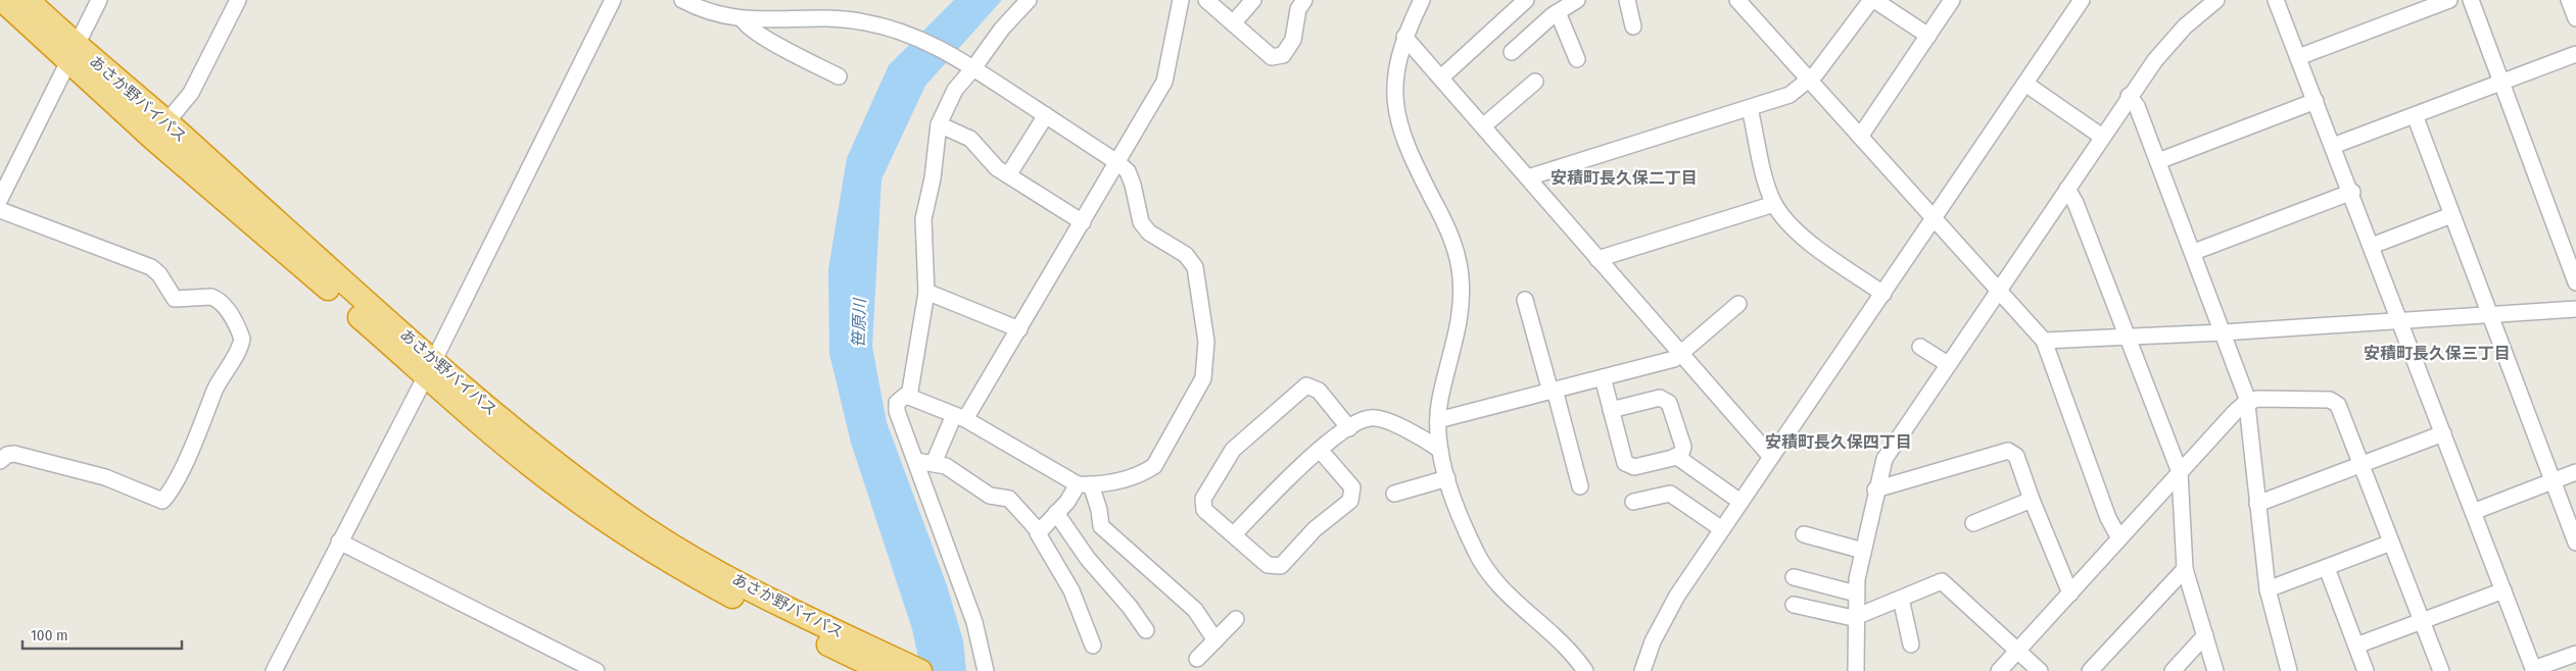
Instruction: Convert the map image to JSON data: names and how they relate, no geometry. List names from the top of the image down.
{
  "streets": {
    "highway": ["あさか野バイパス"]
  },
  "districts": ["安積町長久保二丁目", "安積町長久保三丁目", "安積町長久保四丁目"],
  "water": ["笹原川"],
  "scale_bar": "100 m"
}
